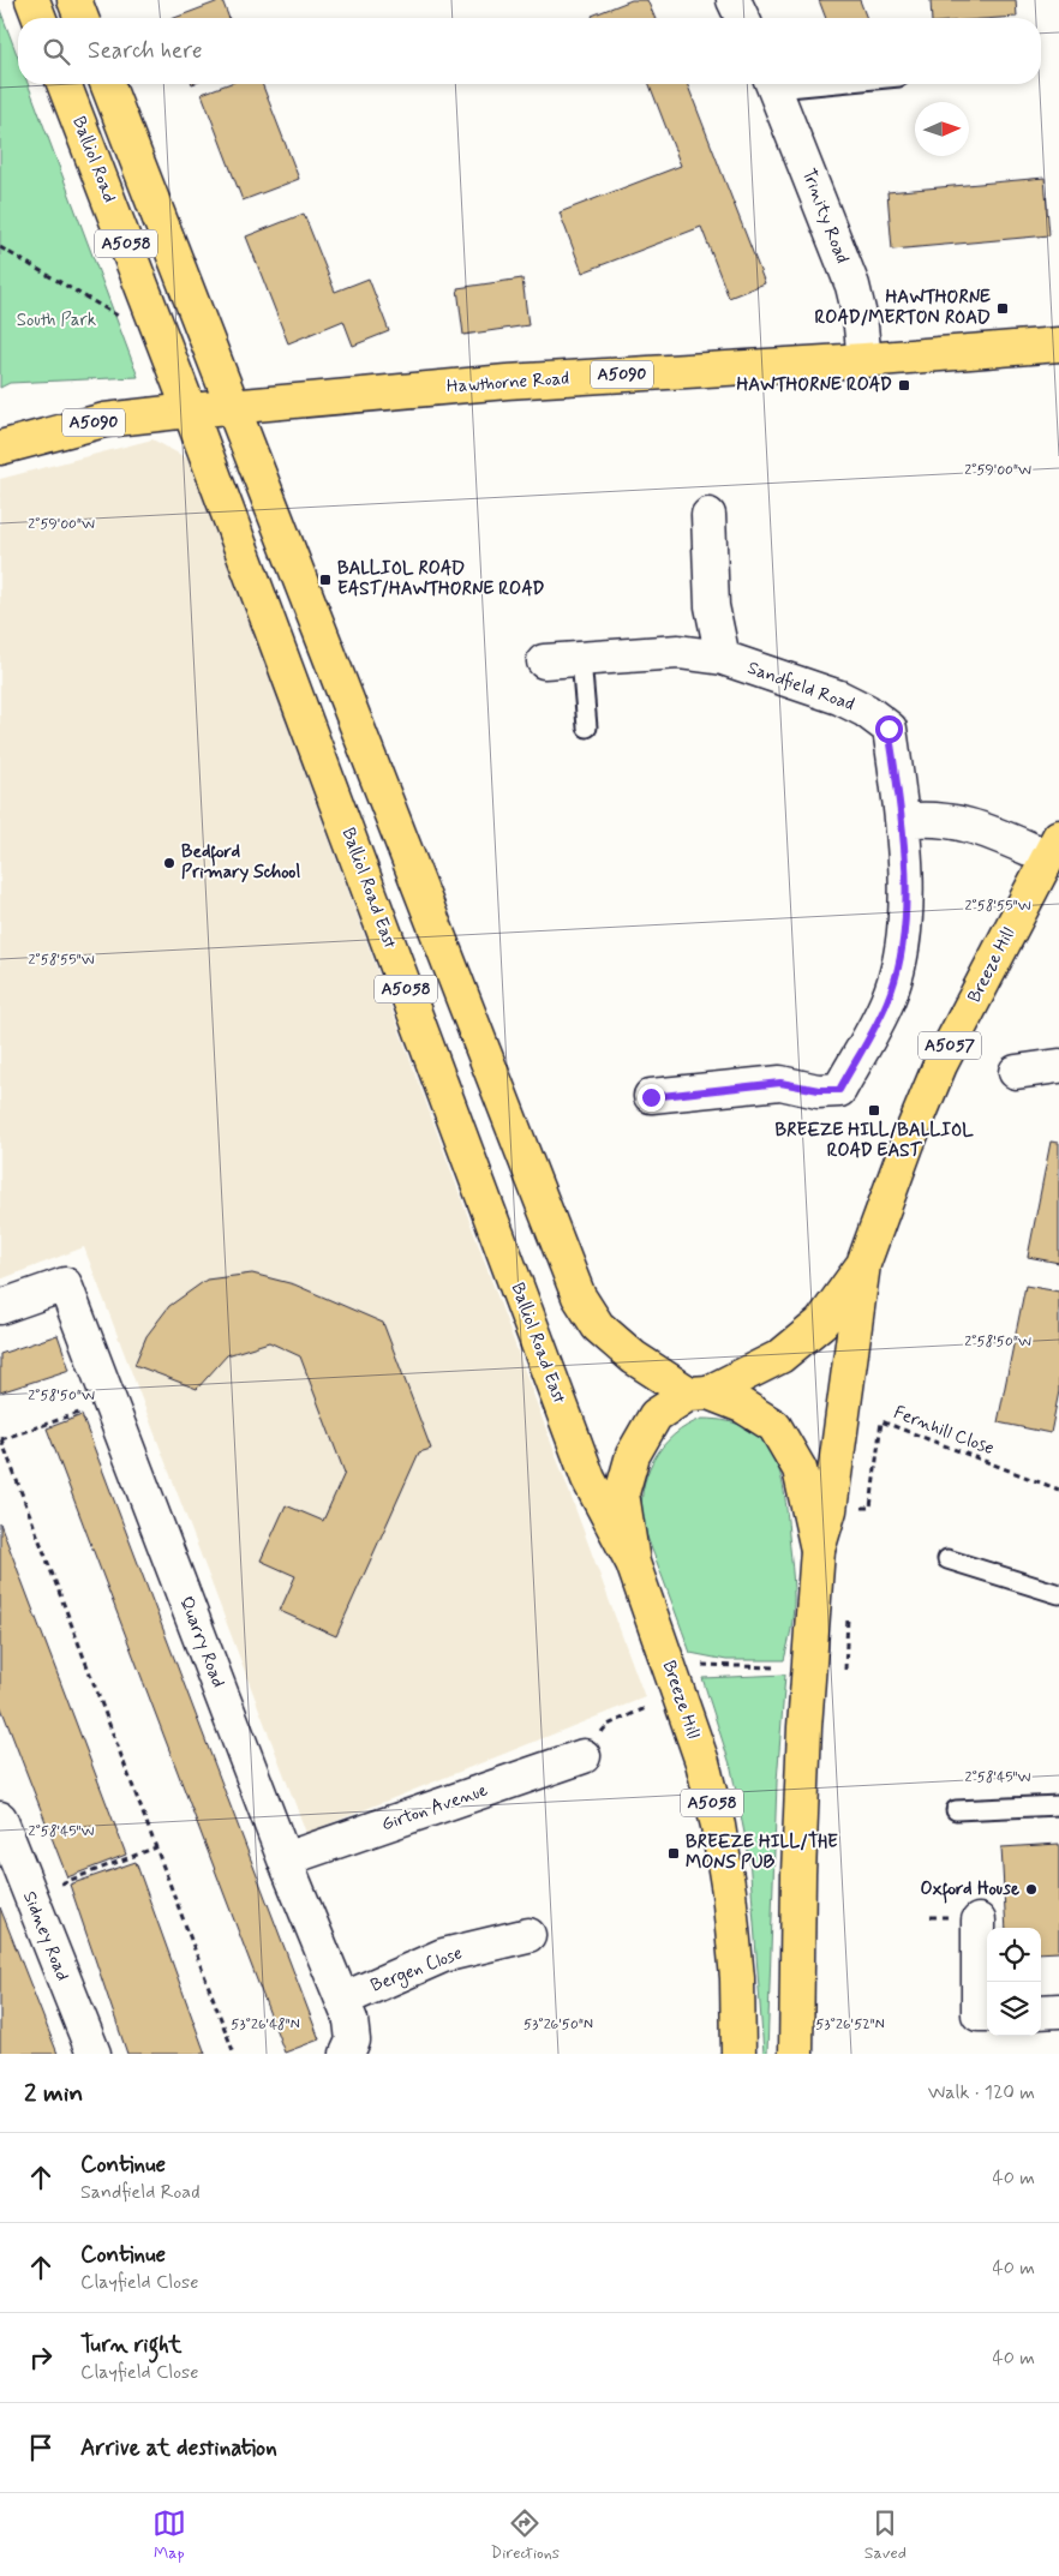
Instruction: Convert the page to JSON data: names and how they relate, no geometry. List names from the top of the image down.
{
  "streets": {
    "main road": [
      "Balliol Road",
      "A5058",
      "A5090",
      "Hawthorne Road",
      "Balliol Road East",
      "Breeze Hill",
      "A5057"
    ],
    "street": [
      "Trinity Road",
      "Sandfield Road",
      "Quarry Road",
      "Girton Avenue",
      "Sidney Road",
      "Bergen Close"
    ],
    "path": ["Fernhill Close"]
  },
  "crossings": [
    ["Balliol Road", "Hawthorne Road"],
    ["Balliol Road", "Balliol Road East"],
    ["Trinity Road", "Hawthorne Road"],
    ["A5058", "Hawthorne Road"],
    ["A5058", "Breeze Hill"],
    ["Hawthorne Road", "Balliol Road East"],
    ["Balliol Road East", "Breeze Hill"],
    ["Quarry Road", "Girton Avenue"],
    ["Quarry Road", "Bergen Close"]
  ],
  "parks": ["South Park"],
  "places": {
    "transit": [
      "HAWTHORNE ROAD/MERTON ROAD",
      "HAWTHORNE ROAD",
      "BALLIOL ROAD EAST/HAWTHORNE ROAD",
      "BREEZE HILL/BALLIOL ROAD EAST",
      "BREEZE HILL/THE MONS PUB"
    ],
    "other": ["Bedford Primary School", "Oxford House"]
  },
  "north": "right",
  "page": {
    "search": "Search here",
    "heading": ["2 min", "Walk · 120 m"],
    "list": [
      ["Continue", "Sandfield Road", "40 m"],
      ["Continue", "Clayfield Close", "40 m"],
      ["Turn right", "Clayfield Close", "40 m"],
      "Arrive at destination"
    ],
    "nav": ["Map", "Directions", "Saved"]
  },
  "coordinates": [
    "2°59'00\"W",
    "2°58'55\"W",
    "2°58'50\"W",
    "2°58'45\"W",
    "53°26'48\"N",
    "53°26'50\"N",
    "53°26'52\"N"
  ]
}
